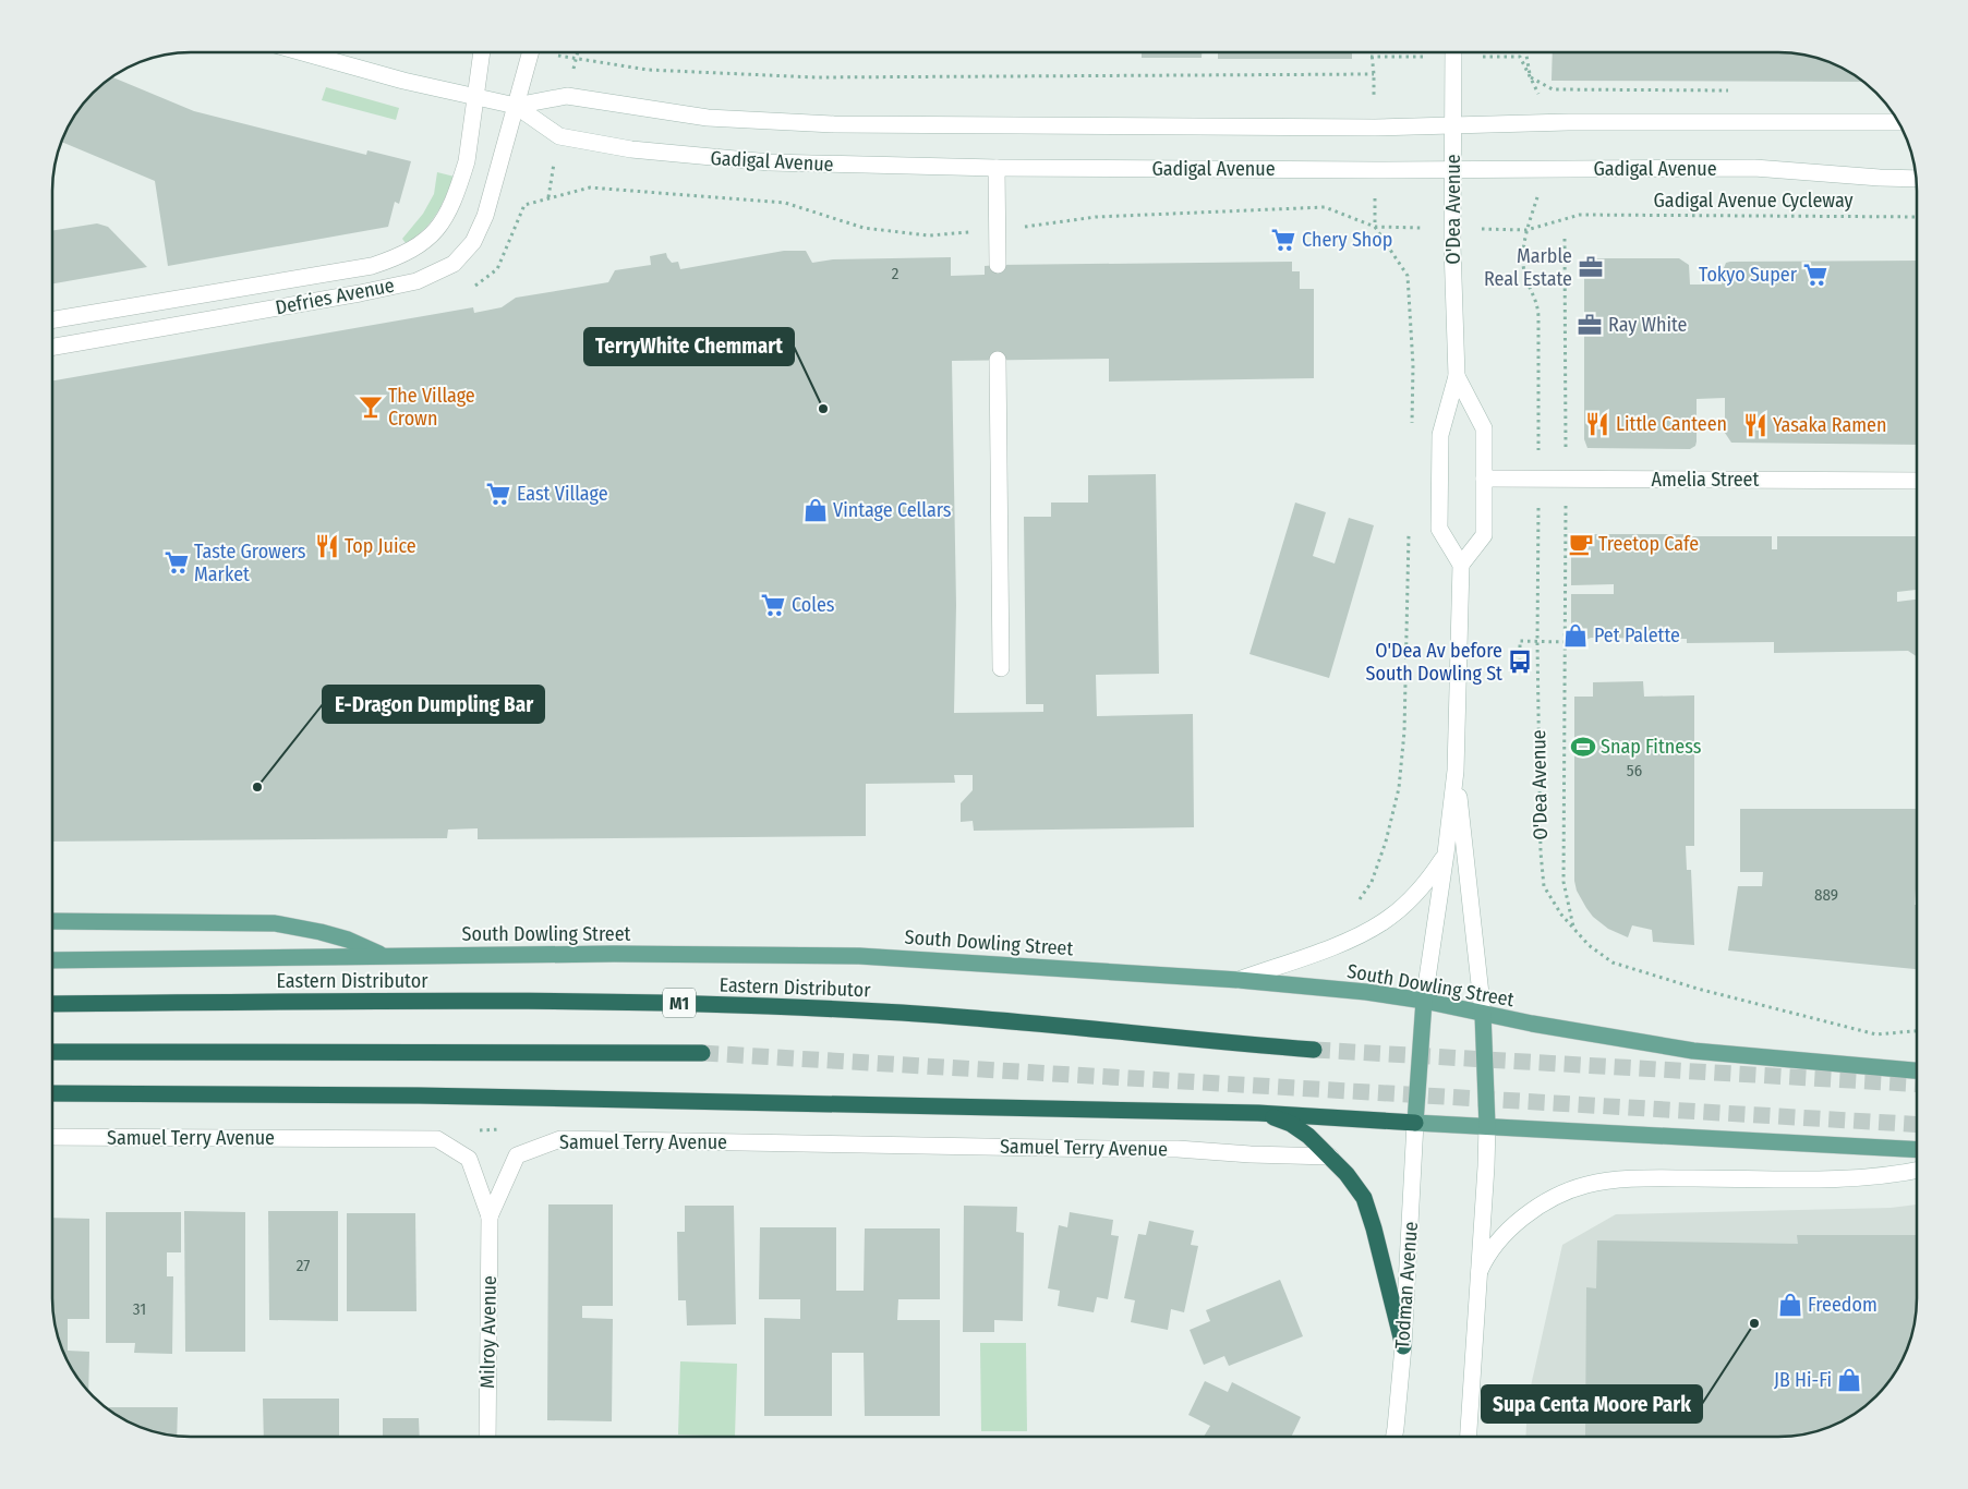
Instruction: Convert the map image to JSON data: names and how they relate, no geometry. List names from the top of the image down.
{
  "streets": {
    "highway": ["Eastern Distributor", "M1"],
    "main road": ["South Dowling Street"],
    "street": [
      "Gadigal Avenue",
      "O'Dea Avenue",
      "Defries Avenue",
      "Amelia Street",
      "Samuel Terry Avenue",
      "Todman Avenue",
      "Milroy Avenue"
    ],
    "path": ["Gadigal Avenue Cycleway"]
  },
  "crossings": [
    ["Gadigal Avenue", "O'Dea Avenue"],
    ["Gadigal Avenue", "Defries Avenue"],
    ["Gadigal Avenue Cycleway", "O'Dea Avenue"],
    ["O'Dea Avenue", "Amelia Street"],
    ["Samuel Terry Avenue", "Milroy Avenue"]
  ],
  "places": {
    "supermarket": [
      "Chery Shop",
      "Tokyo Super",
      "East Village",
      "Taste Growers Market",
      "Coles"
    ],
    "office": ["Marble Real Estate", "Ray White"],
    "bar": ["The Village Crown"],
    "other": ["TerryWhite Chemmart", "E-Dragon Dumpling Bar", "Supa Centa Moore Park"],
    "restaurant": ["Little Canteen", "Yasaka Ramen", "Top Juice"],
    "shop": [
      "Vintage Cellars",
      "Pet Palette",
      "Freedom",
      "JB Hi-Fi"
    ],
    "cafe": ["Treetop Cafe"],
    "bus stop": ["O'Dea Av before South Dowling St"],
    "sports": ["Snap Fitness"]
  },
  "house_numbers": [
    "2",
    "56",
    "889",
    "27",
    "31"
  ]
}
